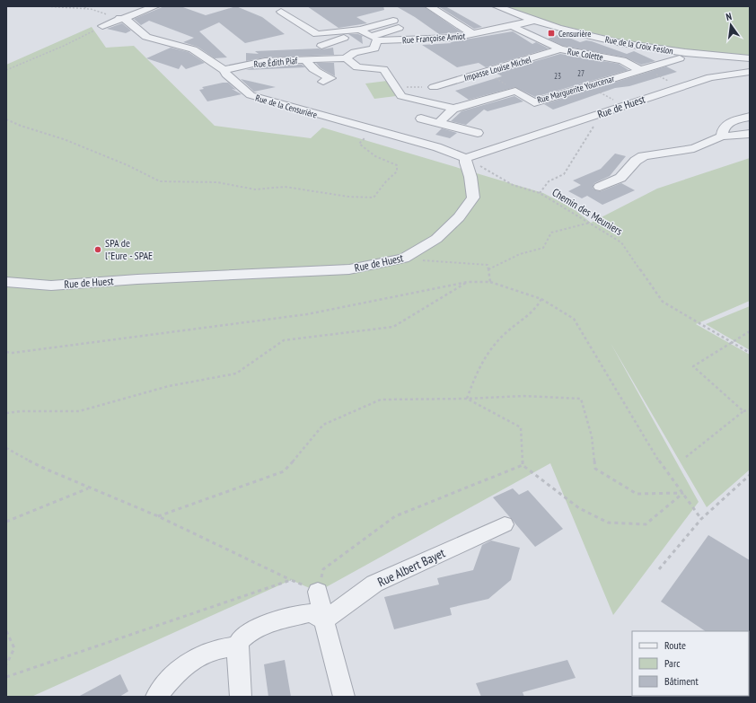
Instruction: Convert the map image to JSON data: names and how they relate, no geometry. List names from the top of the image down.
{
  "streets": {
    "street": [
      "Rue Françoise Amiot",
      "Rue de la Croix Feslon",
      "Rue Colette",
      "Rue Édith Piaf",
      "Impasse Louise Michel",
      "Rue Marguerite Yourcenar",
      "Rue de la Censurière",
      "Rue de Huest",
      "Rue Albert Bayet"
    ],
    "path": ["Chemin des Meuniers"]
  },
  "crossings": [
    ["Rue Françoise Amiot", "Rue de la Croix Feslon"],
    ["Rue Françoise Amiot", "Rue Colette"],
    ["Rue de la Croix Feslon", "Rue de Huest"],
    ["Rue Colette", "Impasse Louise Michel"],
    ["Rue Colette", "Rue Marguerite Yourcenar"],
    ["Rue Édith Piaf", "Rue de la Censurière"],
    ["Rue de la Censurière", "Rue de Huest"],
    ["Rue de la Censurière", "Chemin des Meuniers"],
    ["Rue de Huest", "Chemin des Meuniers"]
  ],
  "places": {
    "transit": ["Censurière"],
    "other": ["SPA de l\"Eure - SPAE"]
  },
  "house_numbers": ["27", "23"],
  "legend": ["Route", "Parc", "Bâtiment"],
  "north": "top"
}
